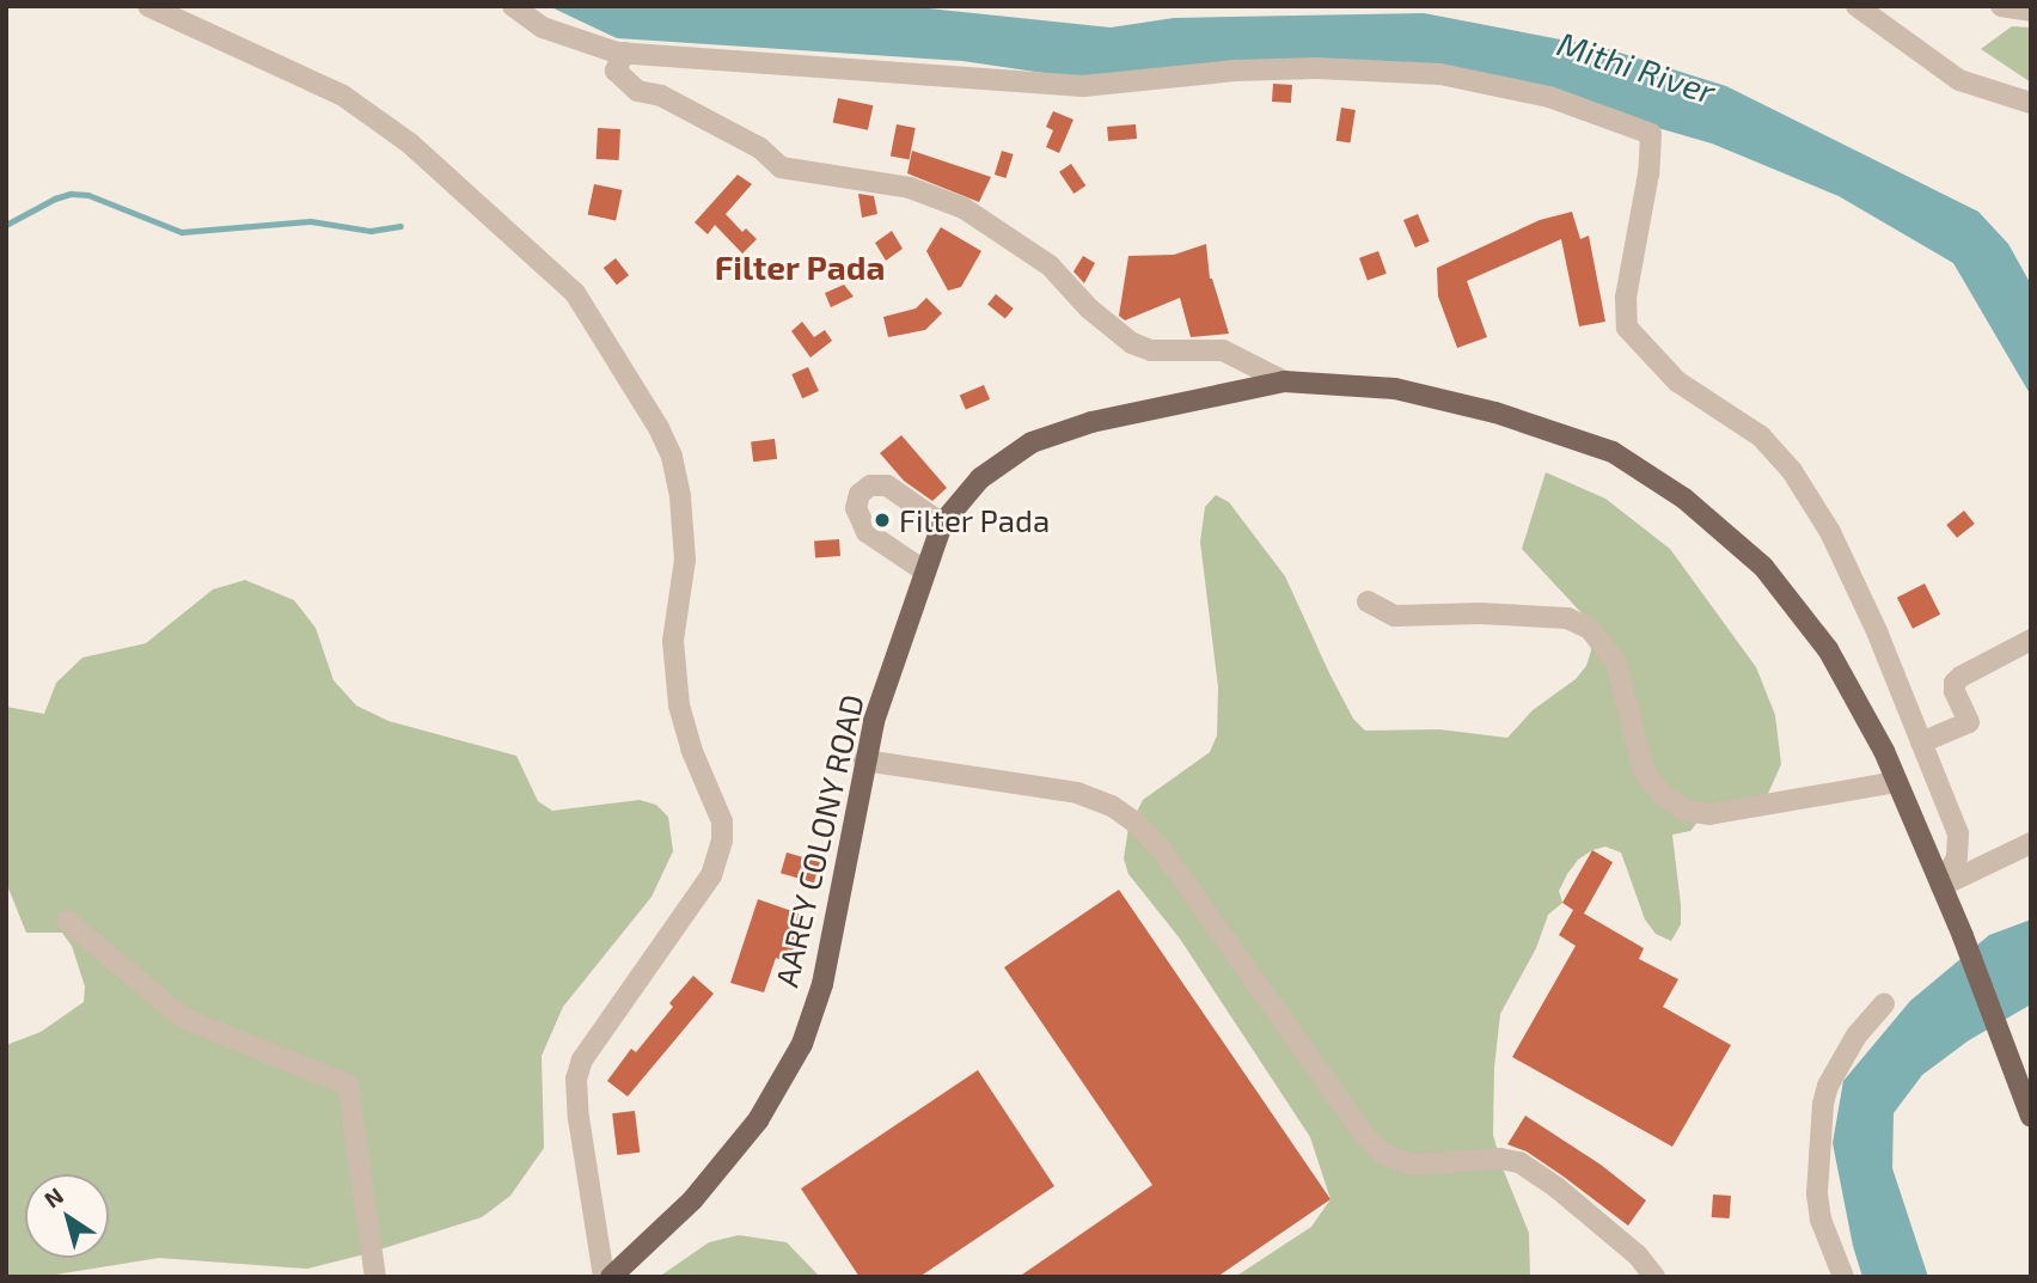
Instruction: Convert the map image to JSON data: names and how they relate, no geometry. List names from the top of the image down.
{
  "streets": {
    "main road": ["AAREY COLONY ROAD"]
  },
  "districts": ["Filter Pada"],
  "water": ["Mithi River"],
  "places": ["Filter Pada"],
  "north": "top left"
}
